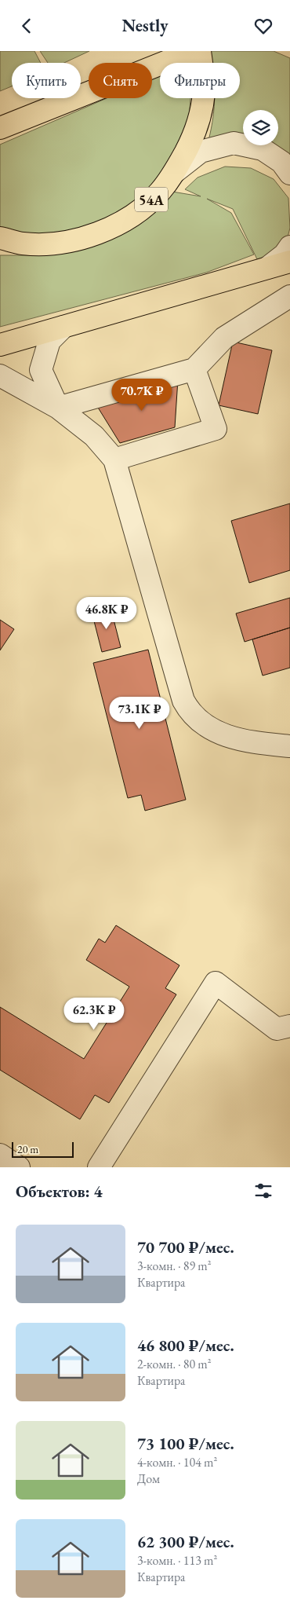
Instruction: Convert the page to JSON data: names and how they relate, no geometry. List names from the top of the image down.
{
  "streets": {
    "main road": ["54А"]
  },
  "scale_bar": "20 m",
  "page": {
    "header": "Nestly",
    "chip": ["Купить", "Снять", "Фильтры"],
    "price": [
      "70.7K ₽",
      "46.8K ₽",
      "73.1K ₽",
      "62.3K ₽"
    ],
    "scale": "20 m",
    "heading": "Объектов: 4",
    "list": [
      {
        "name": "70 700 ₽/мес.",
        "note": "3-комн. · 89 m² · Квартира"
      },
      {
        "name": "46 800 ₽/мес.",
        "note": "2-комн. · 80 m² · Квартира"
      },
      {
        "name": "73 100 ₽/мес.",
        "note": "4-комн. · 104 m² · Дом"
      },
      {
        "name": "62 300 ₽/мес.",
        "note": "3-комн. · 113 m² · Квартира"
      }
    ]
  }
}
